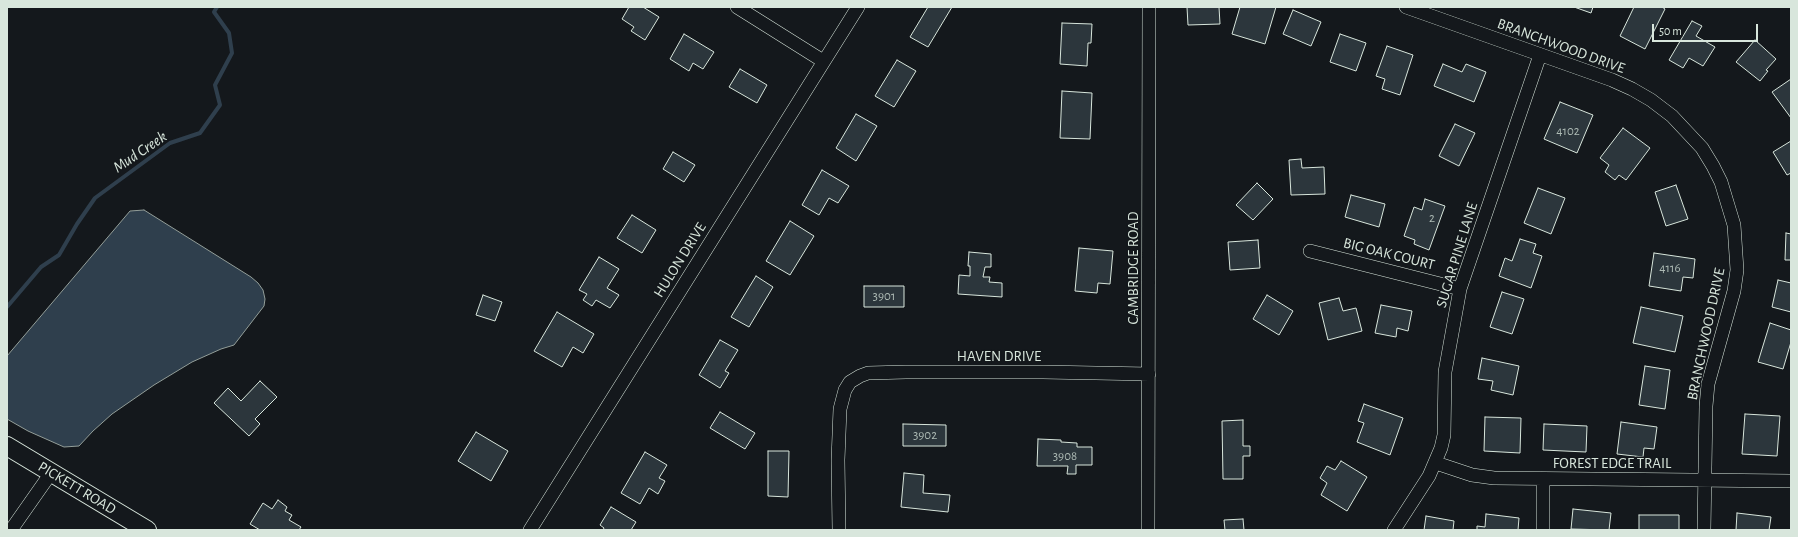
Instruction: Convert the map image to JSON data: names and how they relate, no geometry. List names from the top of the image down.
{
  "streets": {
    "street": [
      "BRANCHWOOD DRIVE",
      "BIG OAK COURT",
      "SUGAR PINE LANE",
      "HULON DRIVE",
      "CAMBRIDGE ROAD",
      "HAVEN DRIVE",
      "FOREST EDGE TRAIL",
      "PICKETT ROAD"
    ]
  },
  "crossings": [
    ["BRANCHWOOD DRIVE", "SUGAR PINE LANE"],
    ["BRANCHWOOD DRIVE", "FOREST EDGE TRAIL"],
    ["BIG OAK COURT", "SUGAR PINE LANE"],
    ["SUGAR PINE LANE", "FOREST EDGE TRAIL"],
    ["CAMBRIDGE ROAD", "HAVEN DRIVE"]
  ],
  "water": ["Mud Creek"],
  "house_numbers": [
    "4102",
    "2",
    "4116",
    "3901",
    "3902",
    "3908"
  ],
  "scale_bar": "50 m"
}
